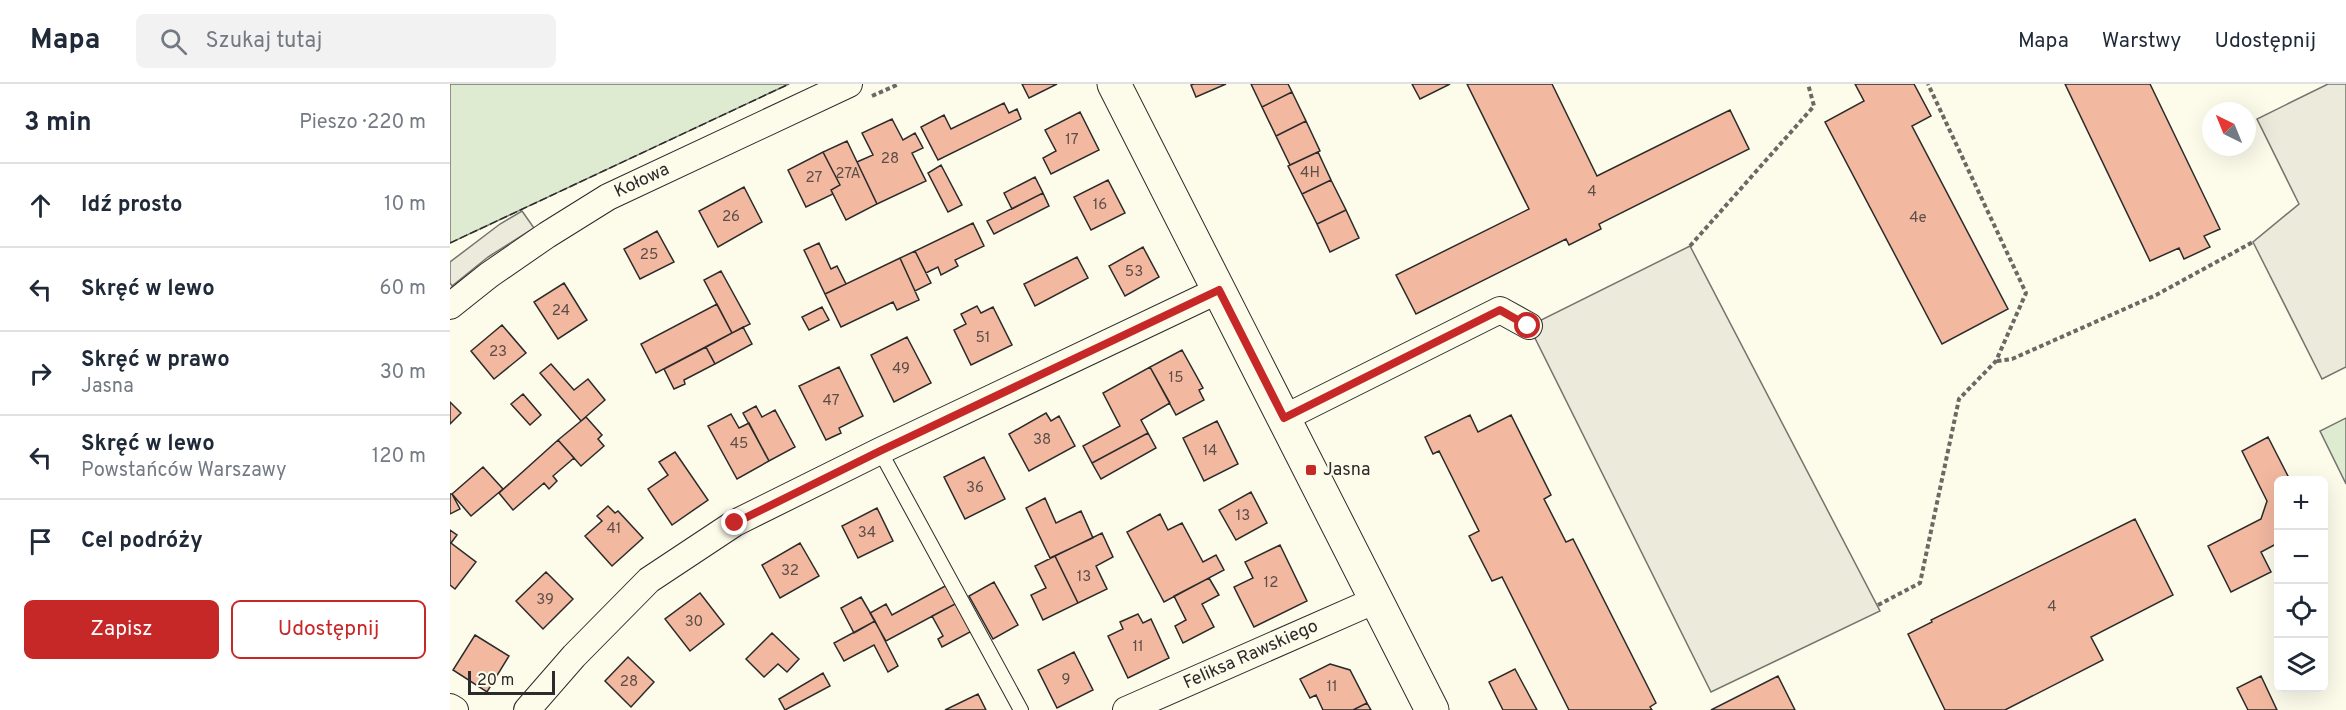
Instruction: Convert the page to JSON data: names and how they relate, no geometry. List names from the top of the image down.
{
  "streets": {
    "street": ["Kołowa", "Feliksa Rawskiego"]
  },
  "places": {
    "transit": ["Jasna"]
  },
  "house_numbers": [
    "17",
    "28",
    "4H",
    "27A",
    "27",
    "4",
    "16",
    "26",
    "4e",
    "25",
    "53",
    "24",
    "51",
    "23",
    "49",
    "15",
    "47",
    "38",
    "45",
    "14",
    "36",
    "13",
    "41",
    "34",
    "32",
    "13",
    "12",
    "39",
    "4",
    "30",
    "11",
    "9",
    "28",
    "11"
  ],
  "scale_bar": "20 m",
  "north": "top left",
  "page": {
    "header": "Mapa",
    "search": "Szukaj tutaj",
    "nav": ["Mapa", "Warstwy", "Udostępnij"],
    "heading": ["3 min", "Pieszo · 220 m"],
    "list": [
      ["Idź prosto", "10 m"],
      ["Skręć w lewo", "60 m"],
      ["Skręć w prawo", "Jasna", "30 m"],
      ["Skręć w lewo", "Powstańców Warszawy", "120 m"],
      "Cel podróży"
    ],
    "map_buttons": ["+", "−"],
    "buttons": ["Zapisz", "Udostępnij"],
    "scale": "20 m"
  }
}
